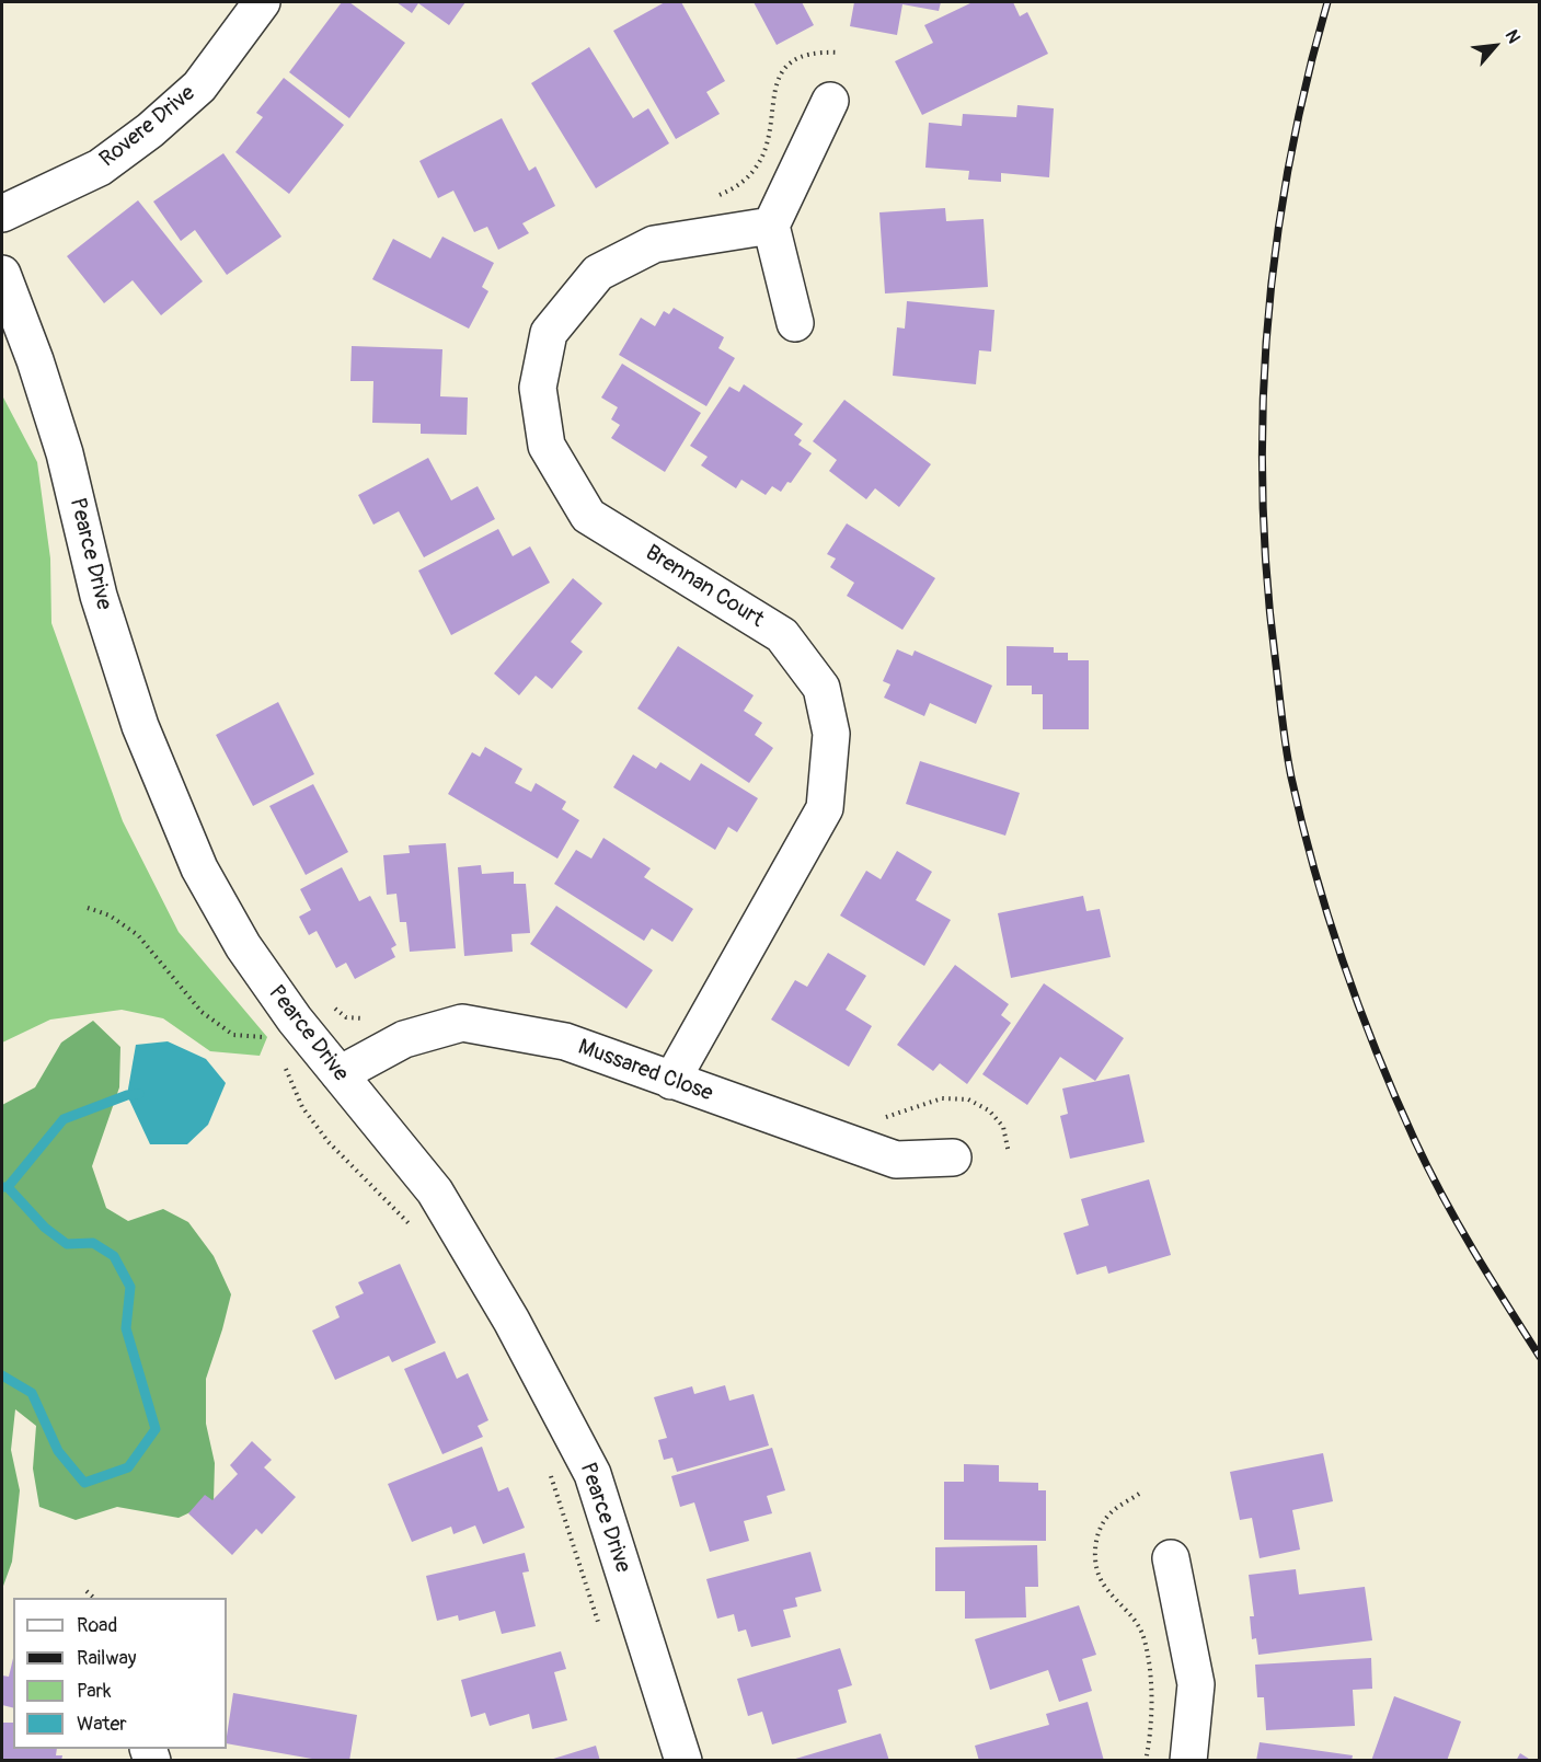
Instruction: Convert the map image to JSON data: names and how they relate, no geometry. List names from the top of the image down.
{
  "streets": {
    "street": [
      "Rovere Drive",
      "Pearce Drive",
      "Brennan Court",
      "Mussared Close"
    ]
  },
  "crossings": [
    ["Pearce Drive", "Mussared Close"],
    ["Brennan Court", "Mussared Close"]
  ],
  "legend": [
    "Road",
    "Railway",
    "Park",
    "Water"
  ],
  "north": "top right"
}
